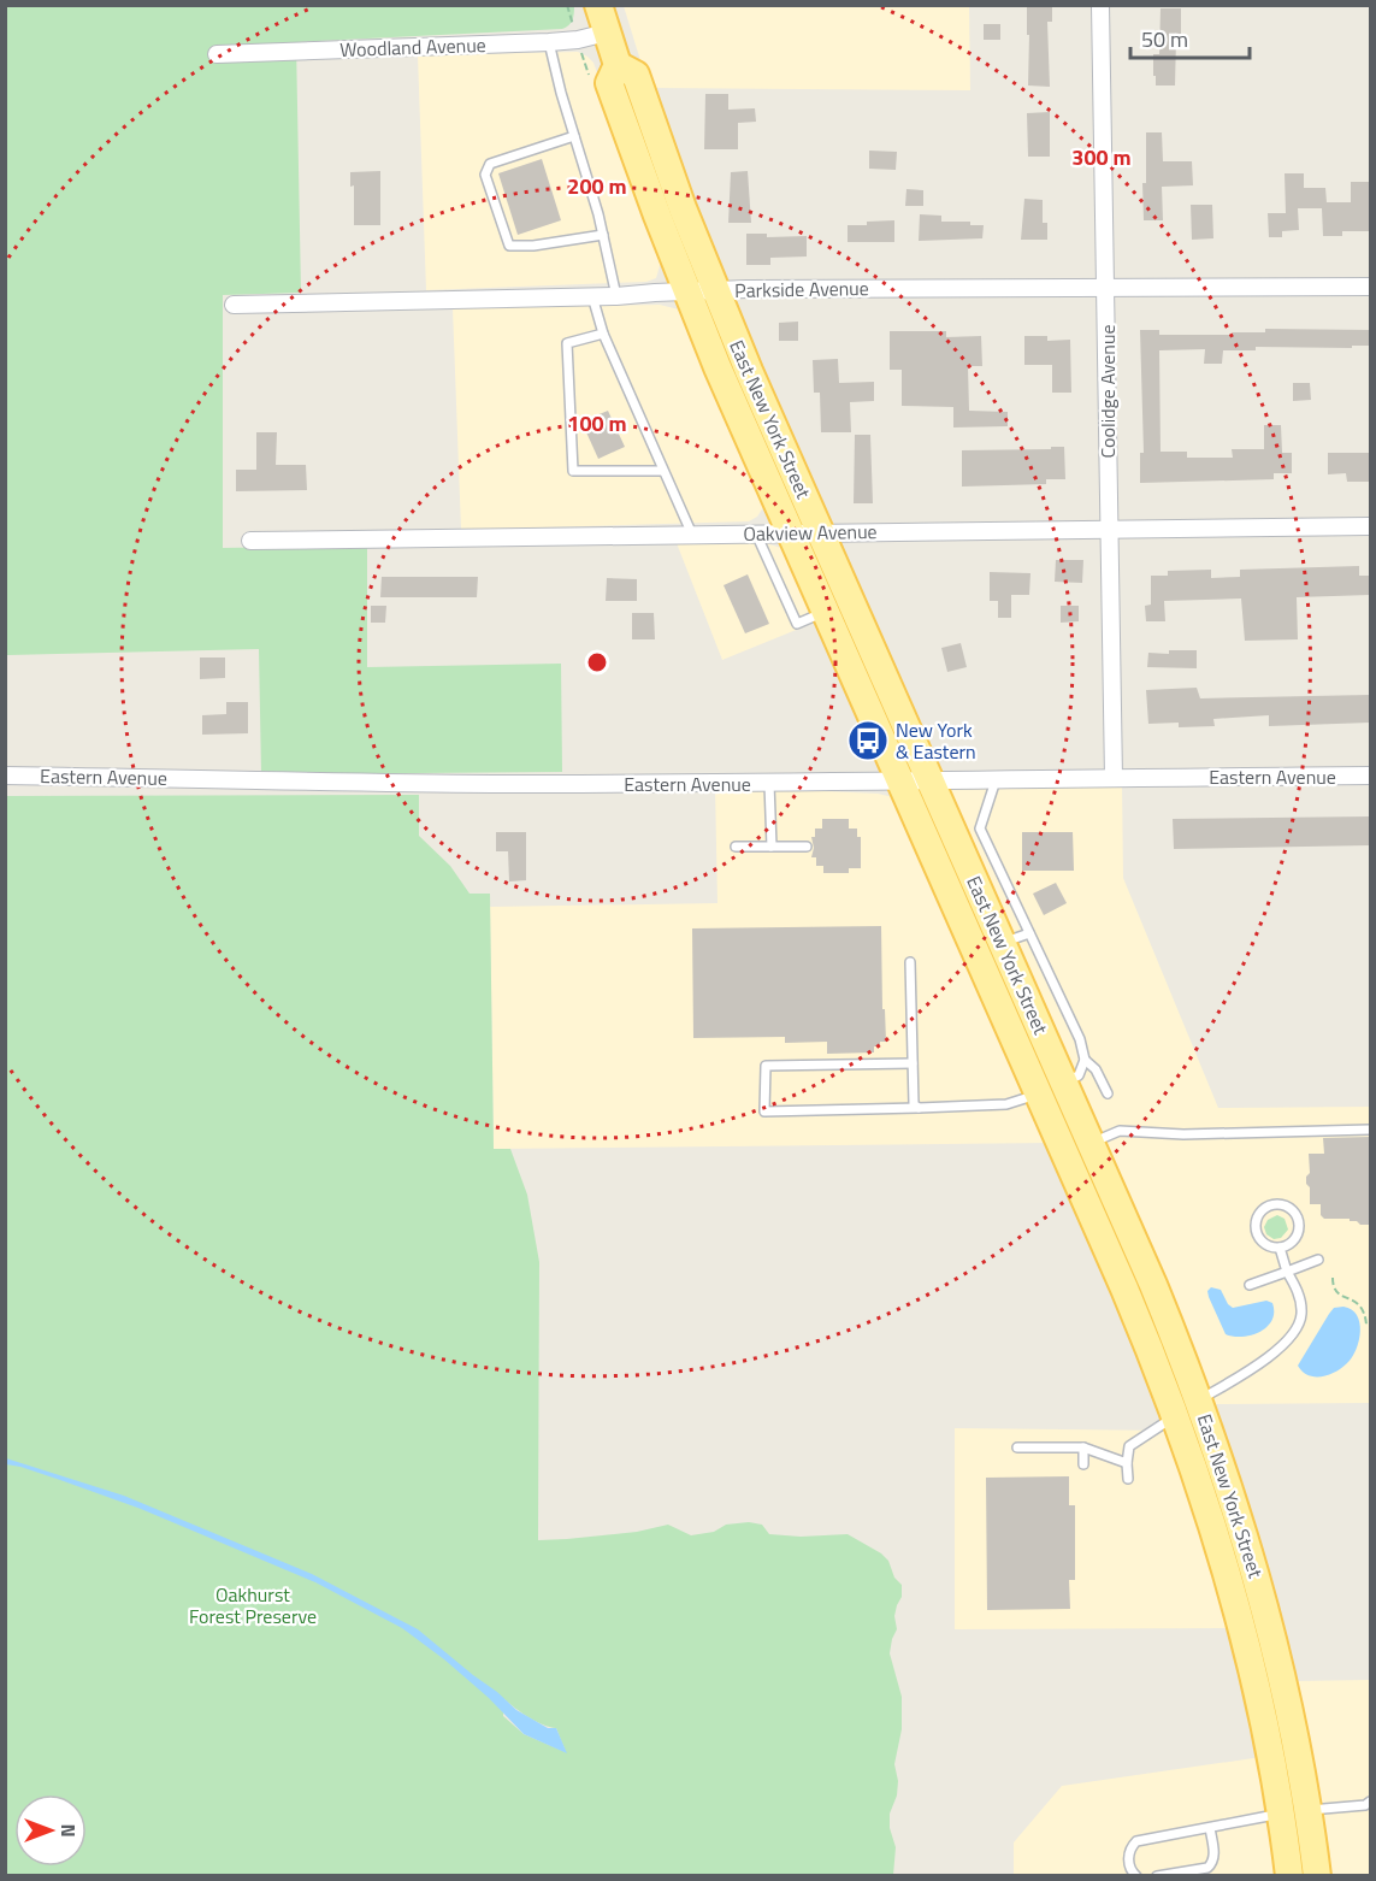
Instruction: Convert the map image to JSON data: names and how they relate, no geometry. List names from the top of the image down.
{
  "streets": {
    "main road": ["East New York Street"],
    "street": [
      "Woodland Avenue",
      "Parkside Avenue",
      "Coolidge Avenue",
      "Oakview Avenue",
      "Eastern Avenue"
    ]
  },
  "crossings": [
    ["Woodland Avenue", "East New York Street"],
    ["Parkside Avenue", "Coolidge Avenue"],
    ["Parkside Avenue", "East New York Street"],
    ["Coolidge Avenue", "Oakview Avenue"],
    ["Coolidge Avenue", "Eastern Avenue"],
    ["East New York Street", "Oakview Avenue"],
    ["East New York Street", "Eastern Avenue"]
  ],
  "parks": ["Oakhurst Forest Preserve"],
  "places": {
    "bus stop": ["New York & Eastern"]
  },
  "scale_bar": "50 m",
  "north": "right",
  "rings": ["300 m", "200 m", "100 m"]
}
